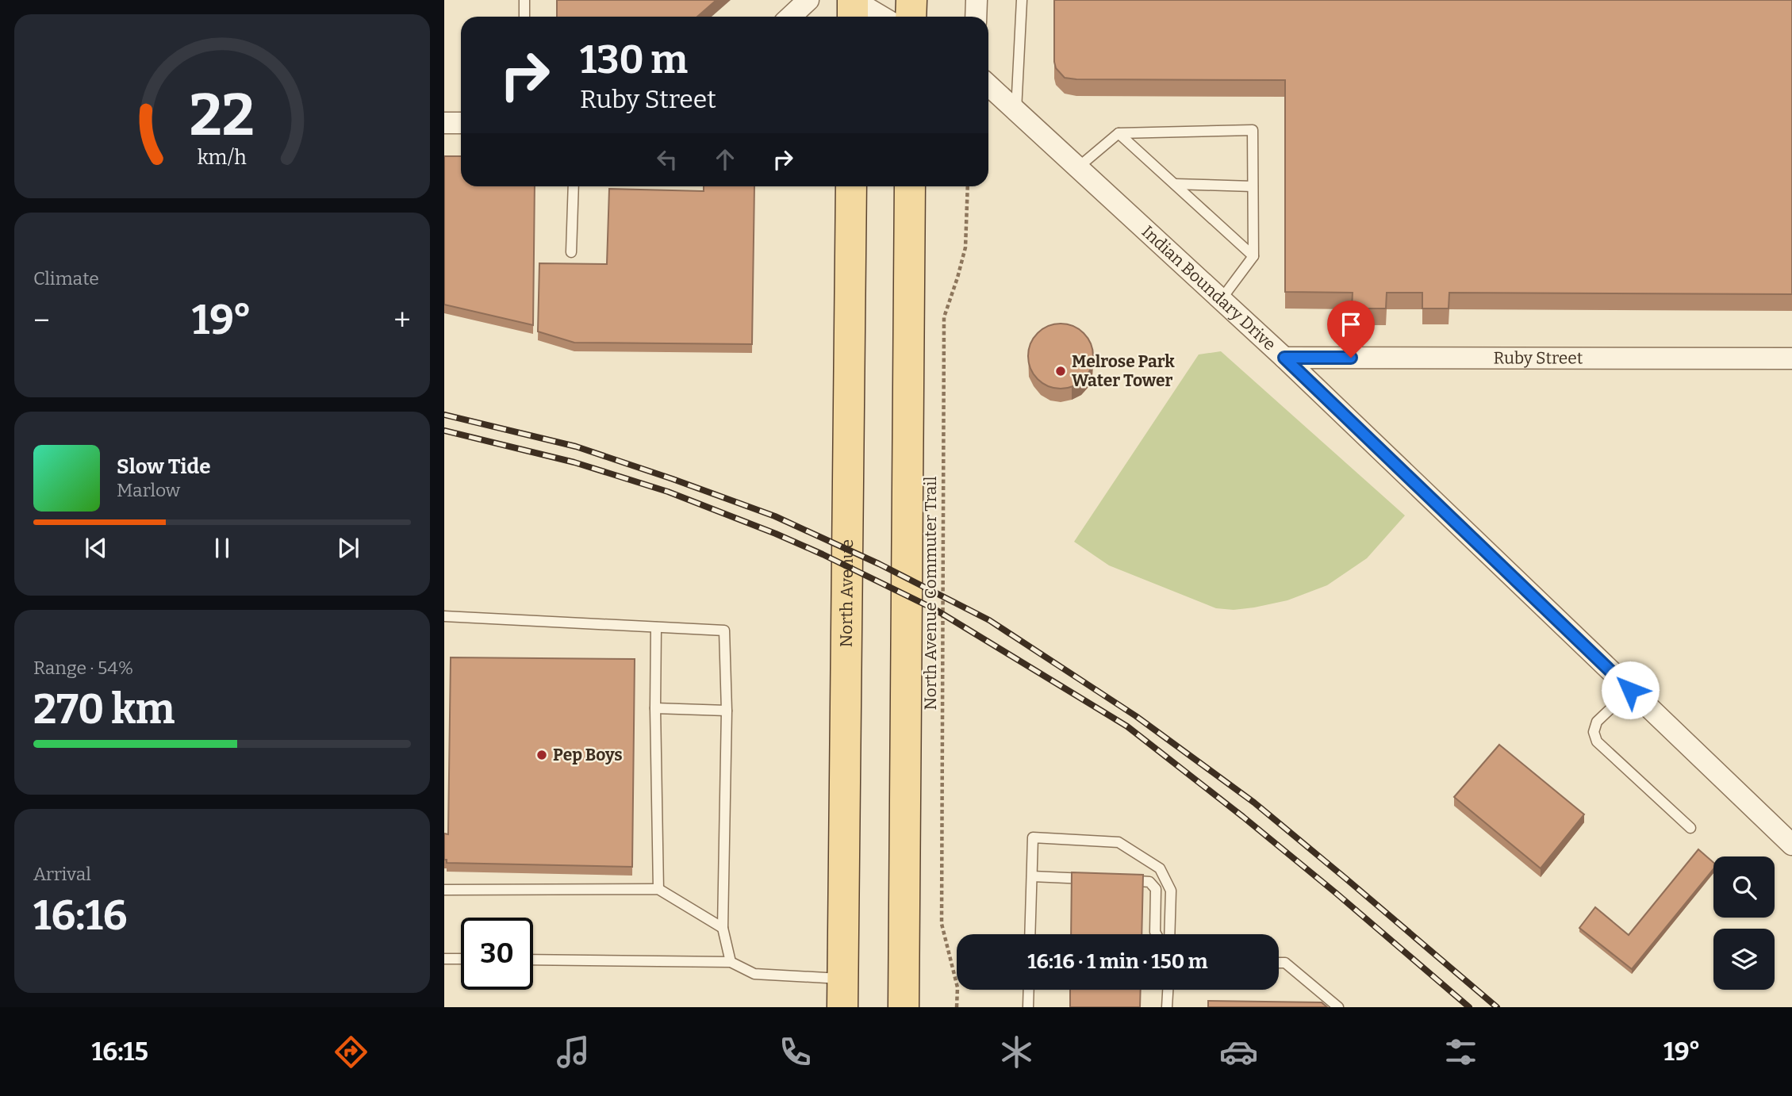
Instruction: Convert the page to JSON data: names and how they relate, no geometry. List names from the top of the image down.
{
  "streets": {
    "main road": ["North Avenue"],
    "street": ["Indian Boundary Drive", "Ruby Street"],
    "path": ["North Avenue Commuter Trail"]
  },
  "crossings": [
    ["Indian Boundary Drive", "Ruby Street"]
  ],
  "places": ["Melrose Park Water Tower", "Pep Boys"],
  "page": {
    "turn": ["130 m", "Ruby Street"],
    "tile": [
      "Climate",
      ["Range · 54%", "270 km"],
      ["Arrival", "16:16"]
    ],
    "heat": ["−", "19°", "+"],
    "song": ["Slow Tide", "Marlow"],
    "limit": "30",
    "trip": "16:16 · 1 min · 150 m",
    "tabs": ["16:15", "19°"],
    "gauge": ["22", "km/h"]
  }
}
